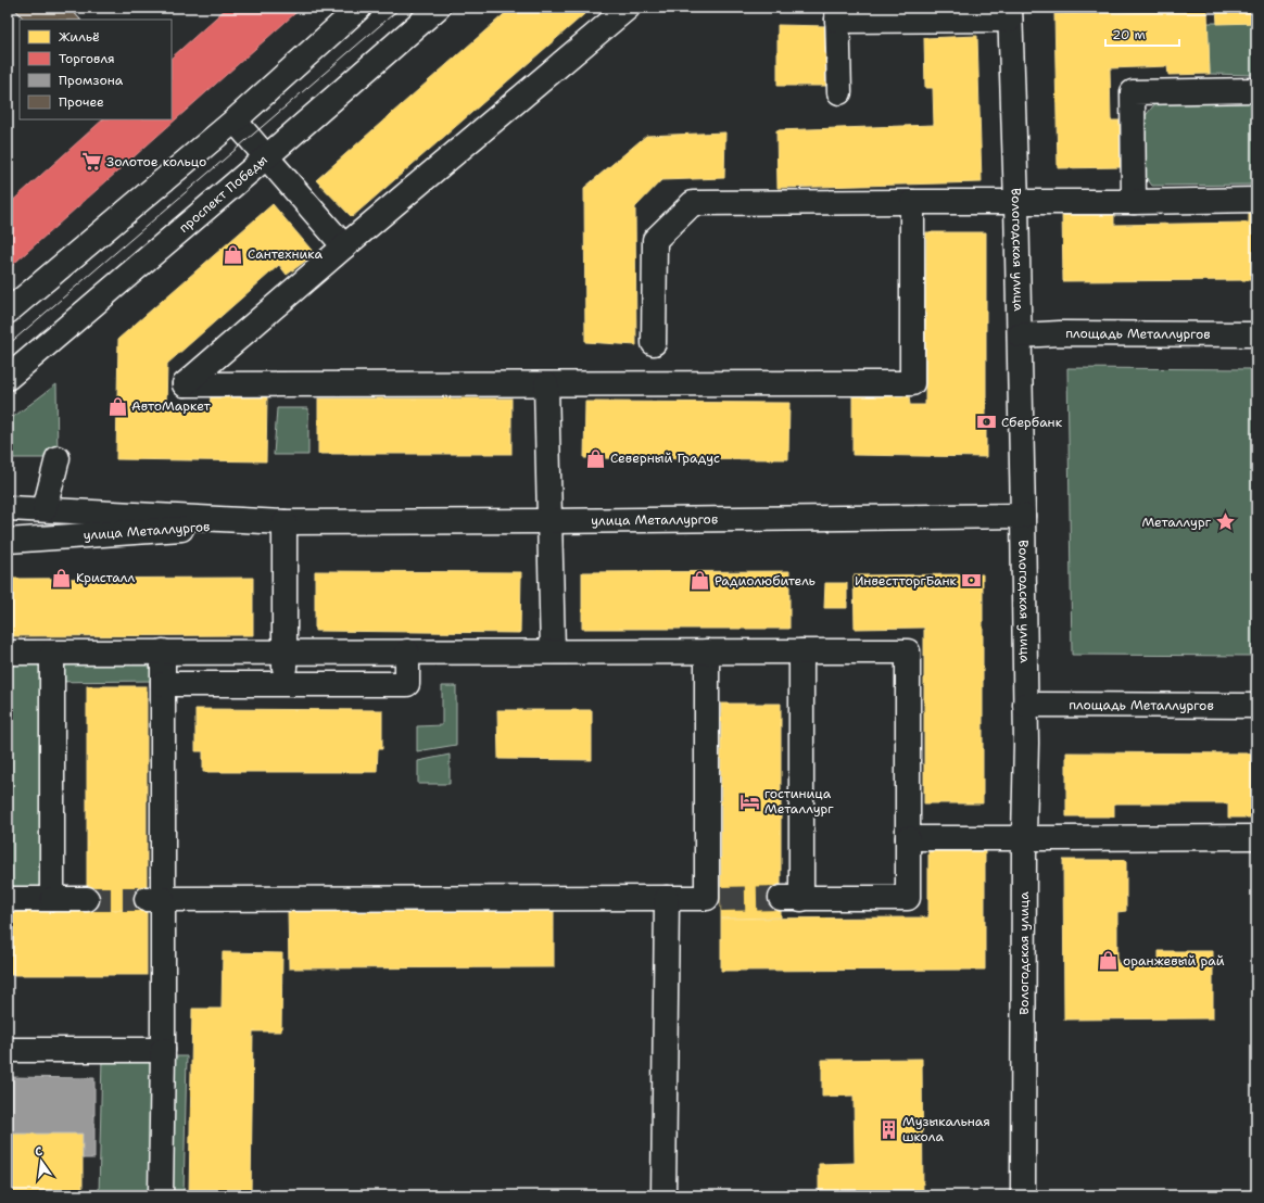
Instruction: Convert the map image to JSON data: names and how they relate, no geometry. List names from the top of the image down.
{
  "streets": {
    "street": [
      "проспект Победы",
      "Вологодская улица",
      "площадь Металлургов",
      "улица Металлургов"
    ]
  },
  "crossings": [
    ["Вологодская улица", "площадь Металлургов"],
    ["Вологодская улица", "улица Металлургов"]
  ],
  "places": {
    "supermarket": ["Золотое кольцо"],
    "shop": [
      "Сантехника",
      "АвтоМаркет",
      "Северный Градус",
      "Кристалл",
      "Радиолюбитель",
      "оранжевый рай"
    ],
    "bank": ["Сбербанк", "ИнвестторгБанк"],
    "place": ["Металлург"],
    "hotel": ["гостиница Металлург"],
    "building": ["Музыкальная школа"]
  },
  "legend": [
    "Жильё",
    "Торговля",
    "Промзона",
    "Прочее"
  ],
  "scale_bar": "20 m",
  "north": "top"
}
